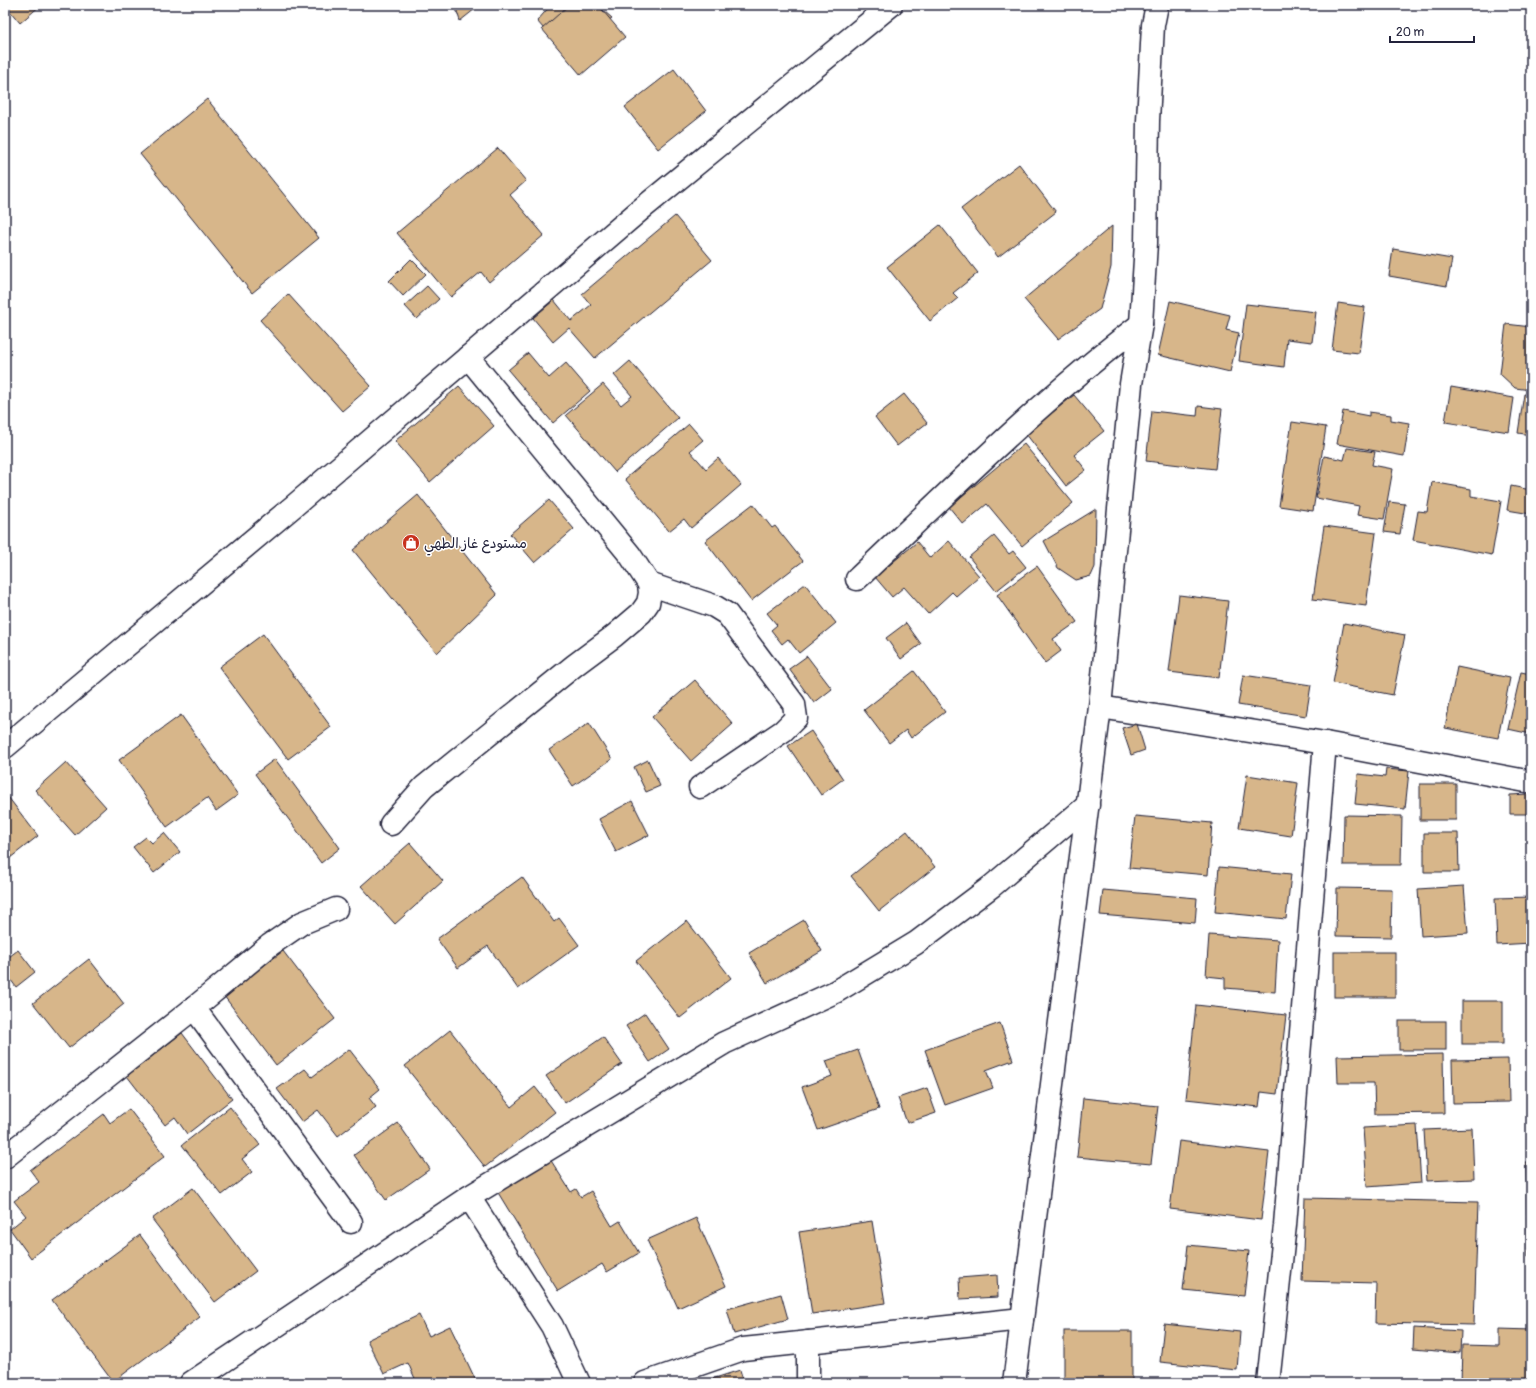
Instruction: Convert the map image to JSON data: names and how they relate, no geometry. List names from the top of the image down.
{
  "places": {
    "shop": ["مستودع غاز الطهي"]
  },
  "scale_bar": "20 m"
}
